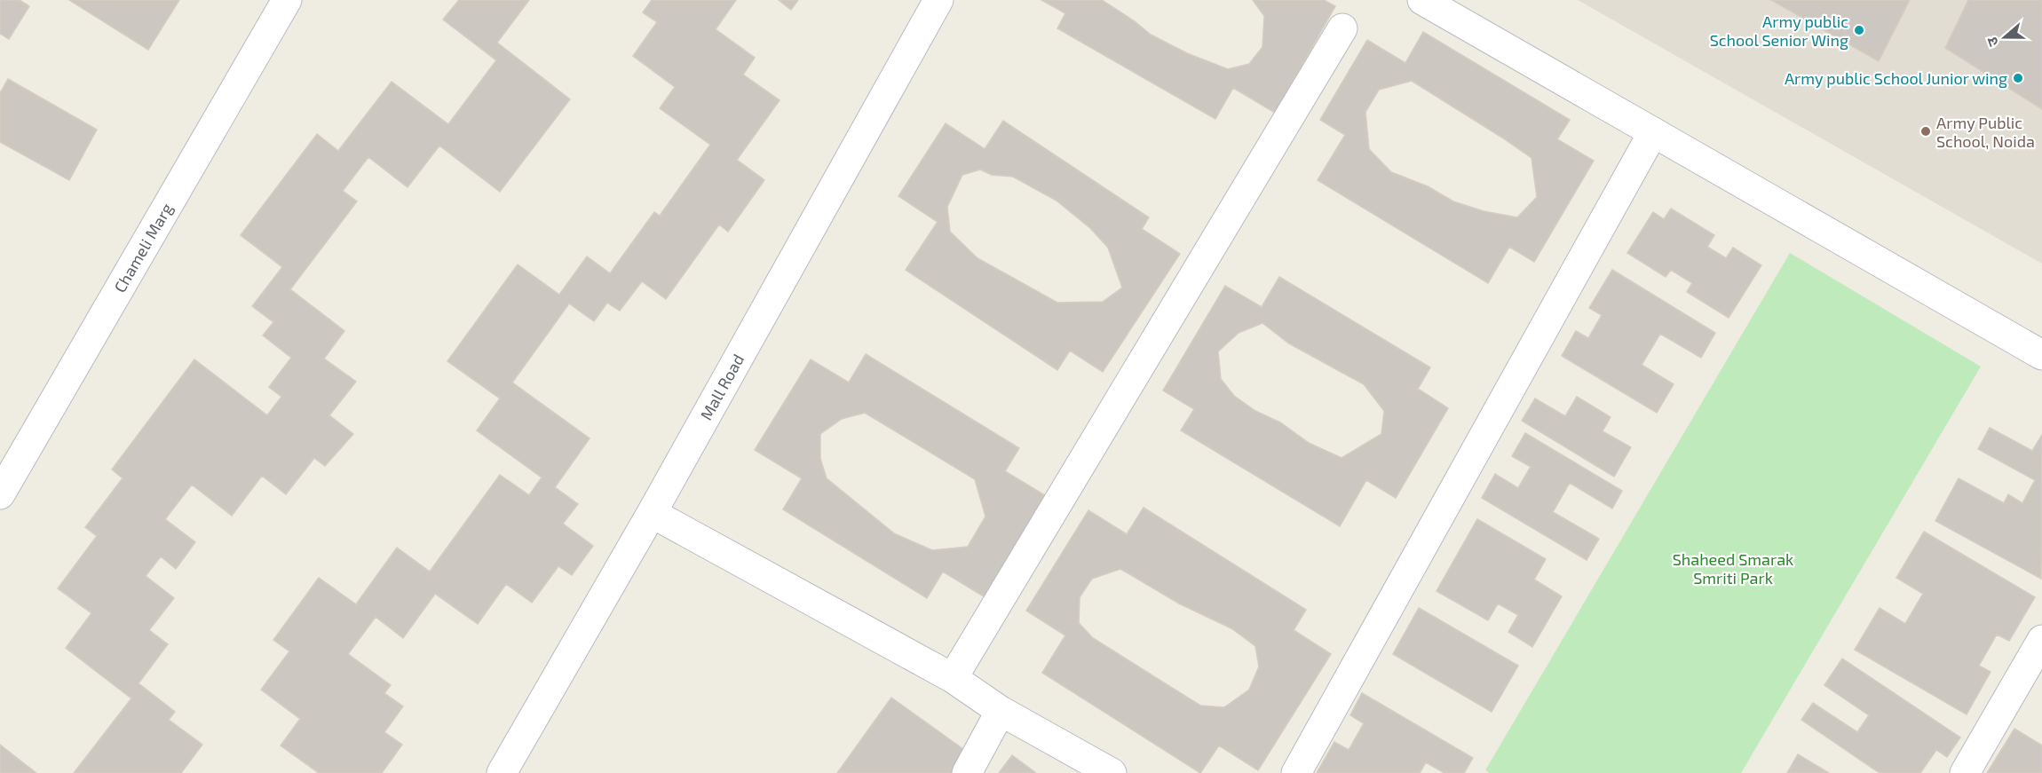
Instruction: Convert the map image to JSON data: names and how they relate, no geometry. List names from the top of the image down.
{
  "streets": {
    "street": ["Chameli Marg", "Mall Road"]
  },
  "parks": ["Shaheed Smarak Smriti Park"],
  "places": ["Army public School Senior Wing", "Army public School Junior wing", "Army Public School, Noida"],
  "north": "left"
}
